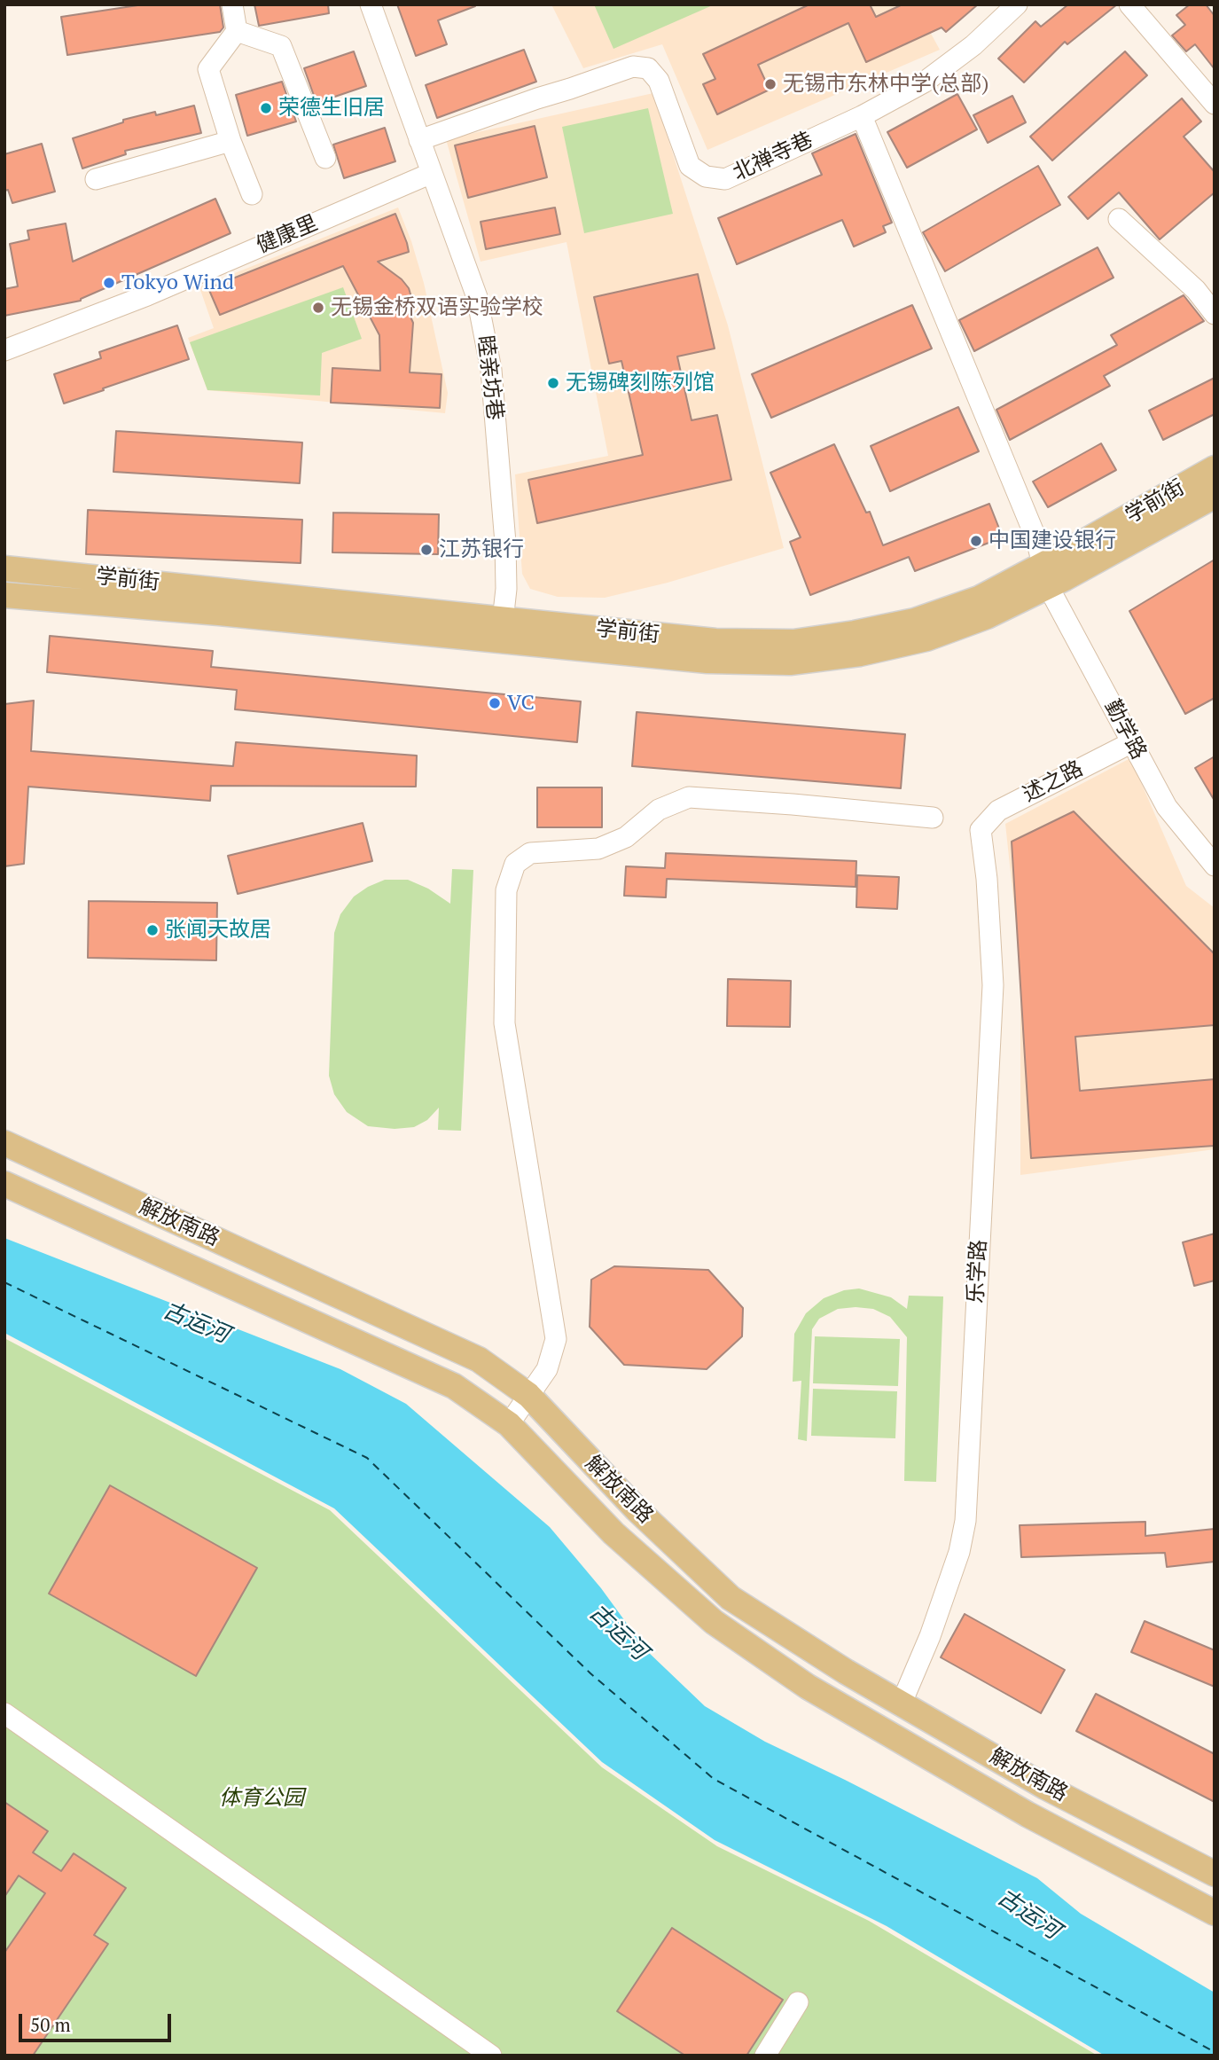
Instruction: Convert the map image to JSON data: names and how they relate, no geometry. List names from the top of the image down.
{
  "streets": {
    "main road": ["学前街", "解放南路"],
    "street": [
      "北禅寺巷",
      "健康里",
      "睦亲坊巷",
      "勤学路",
      "述之路",
      "乐学路"
    ]
  },
  "crossings": [
    ["北禅寺巷", "睦亲坊巷"],
    ["北禅寺巷", "勤学路"],
    ["健康里", "睦亲坊巷"],
    ["睦亲坊巷", "学前街"],
    ["学前街", "勤学路"],
    ["勤学路", "述之路"],
    ["述之路", "乐学路"],
    ["解放南路", "乐学路"]
  ],
  "water": ["古运河"],
  "parks": ["体育公园"],
  "places": [
    "无锡市东林中学(总部)",
    "荣德生旧居",
    "Tokyo Wind",
    "无锡金桥双语实验学校",
    "无锡碑刻陈列馆",
    "中国建设银行",
    "江苏银行",
    "VC",
    "张闻天故居"
  ],
  "scale_bar": "50 m"
}
